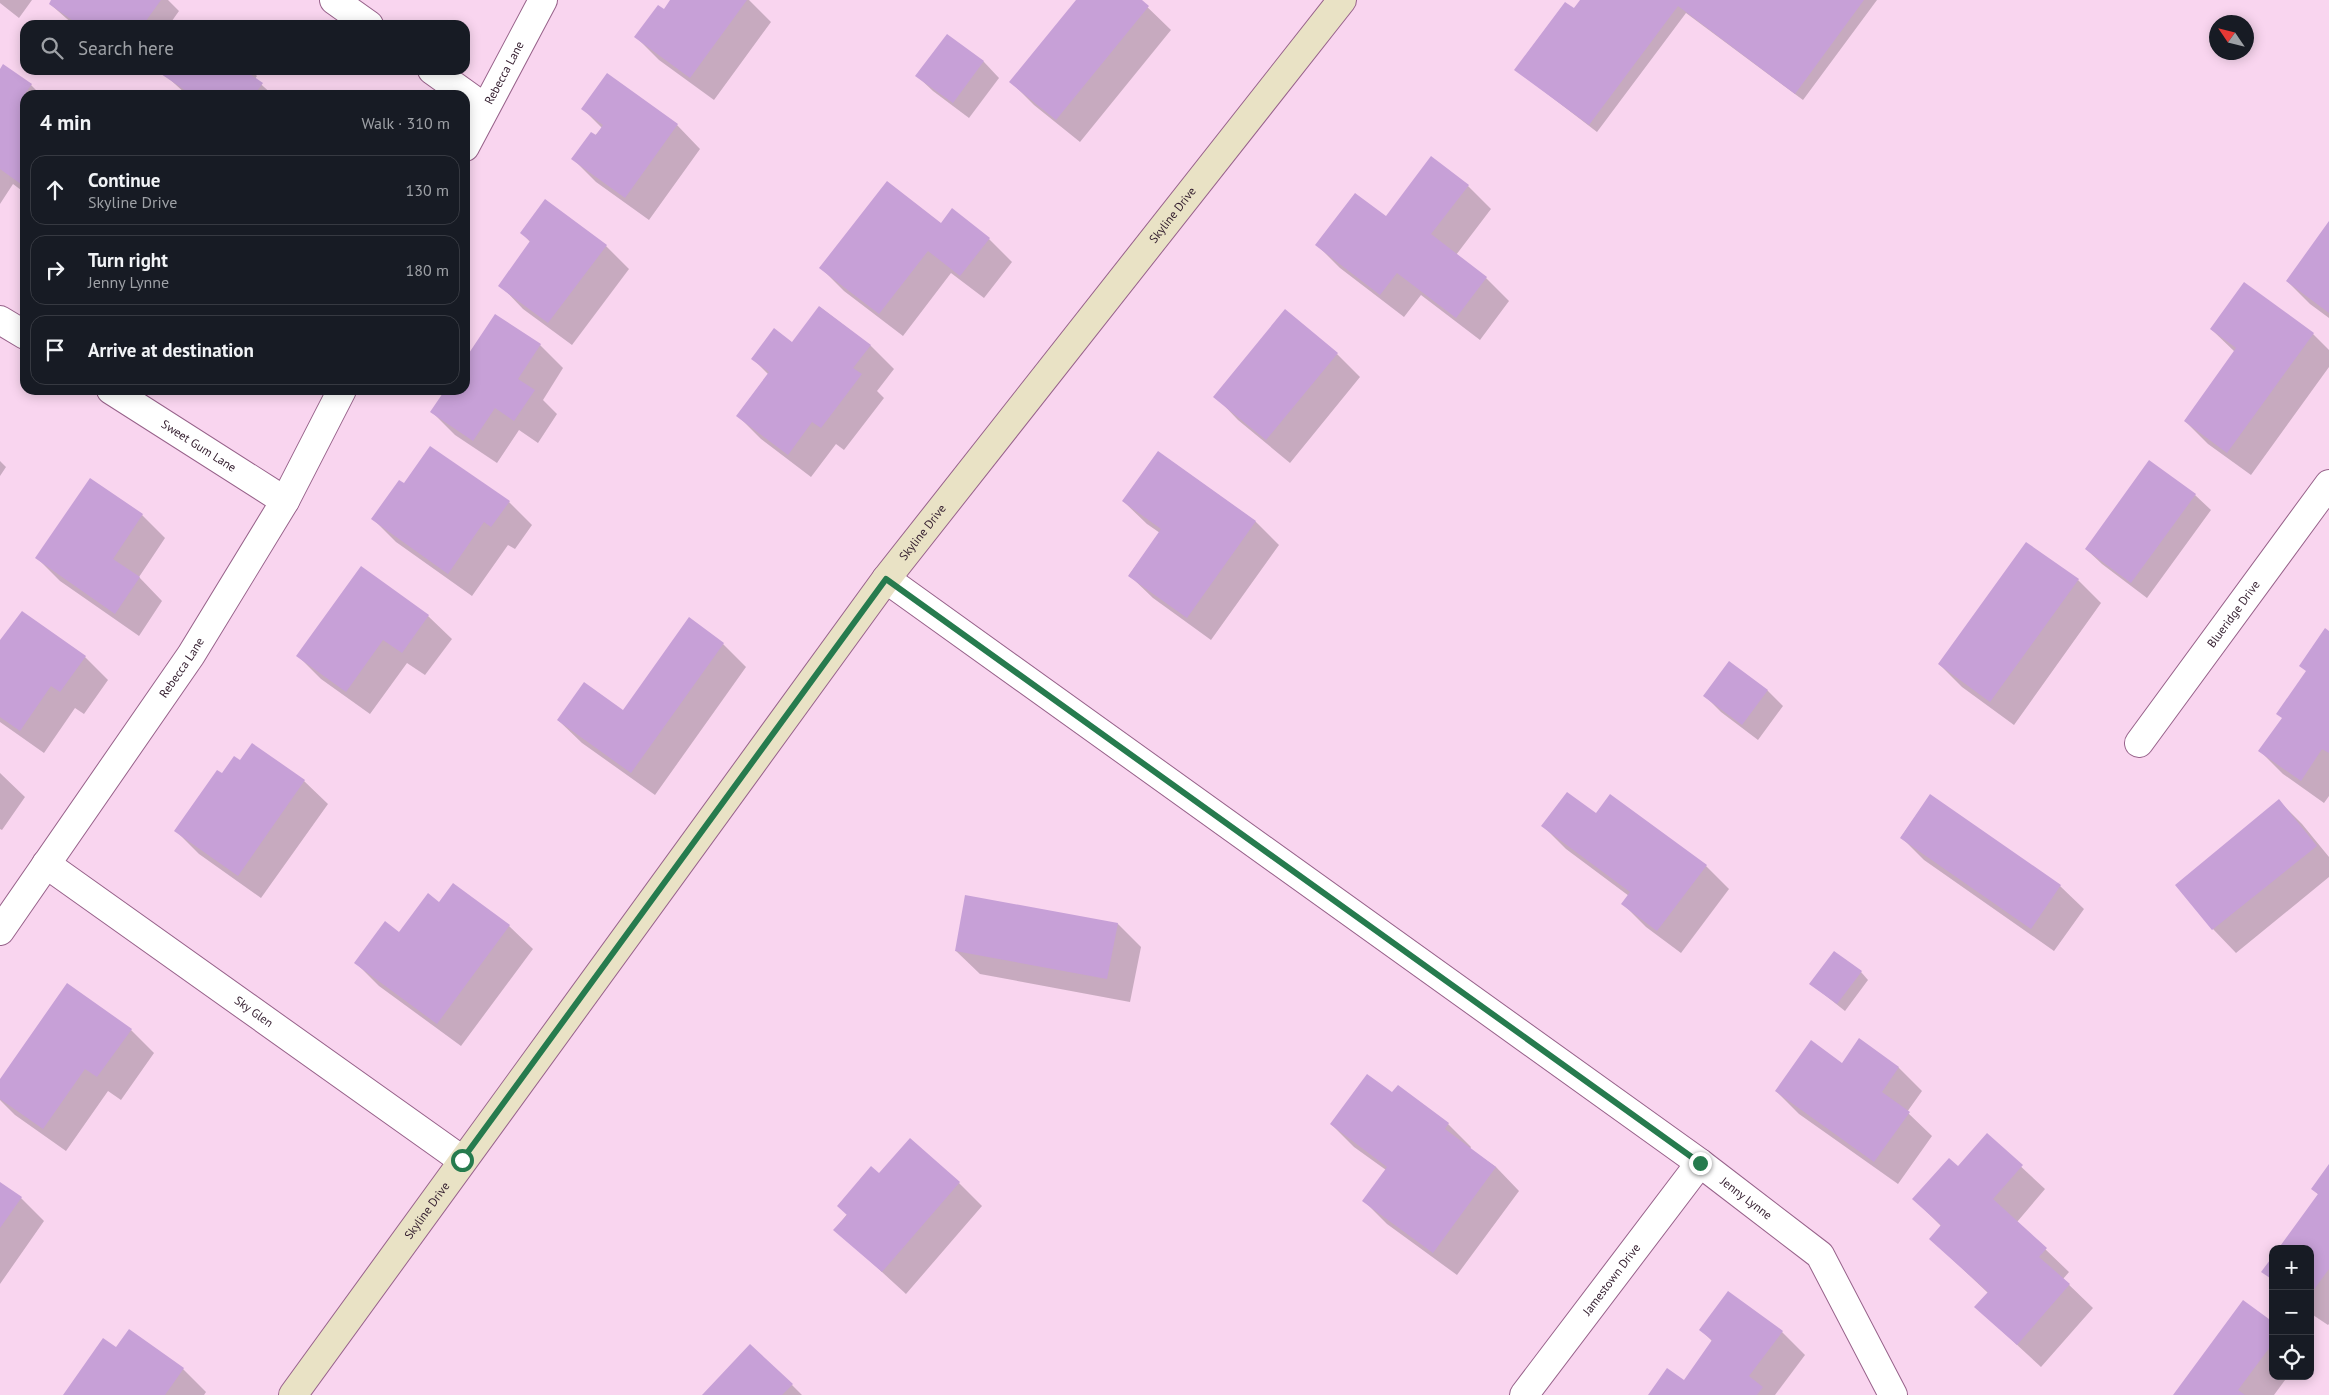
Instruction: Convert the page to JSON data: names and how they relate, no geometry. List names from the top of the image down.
{
  "streets": {
    "street": [
      "Rebecca Lane",
      "Skyline Drive",
      "Sweet Gum Lane",
      "Blueridge Drive",
      "Sky Glen",
      "Jenny Lynne",
      "Jamestown Drive"
    ]
  },
  "crossings": [
    ["Rebecca Lane", "Sweet Gum Lane"],
    ["Rebecca Lane", "Sky Glen"],
    ["Skyline Drive", "Sky Glen"],
    ["Skyline Drive", "Jenny Lynne"],
    ["Jenny Lynne", "Jamestown Drive"]
  ],
  "north": "top left",
  "page": {
    "search": "Search here",
    "heading": ["4 min", "Walk · 310 m"],
    "list": [
      ["Continue", "Skyline Drive", "130 m"],
      ["Turn right", "Jenny Lynne", "180 m"],
      "Arrive at destination"
    ],
    "map_buttons": ["+", "−"]
  }
}
